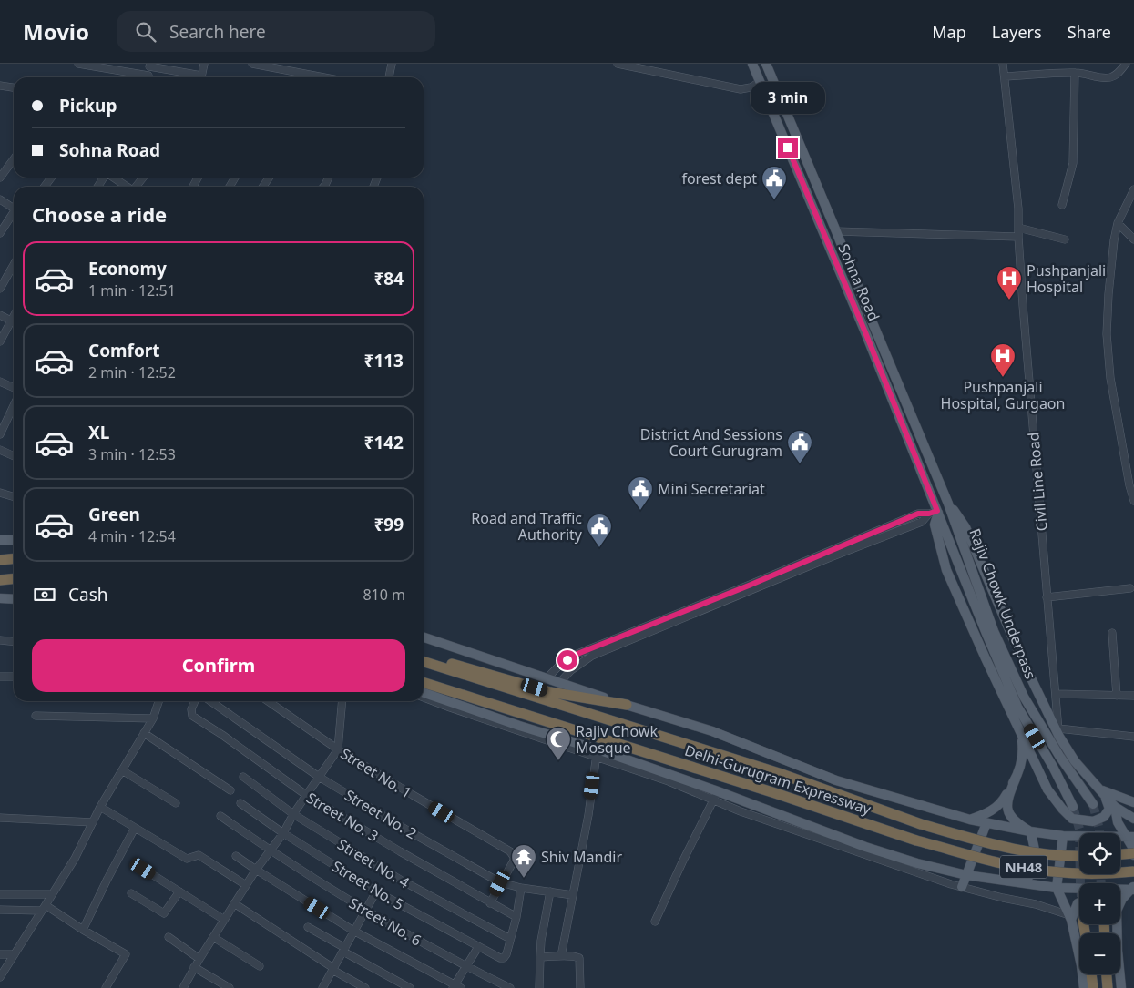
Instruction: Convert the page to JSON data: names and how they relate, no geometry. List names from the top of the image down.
{
  "streets": {
    "highway": ["Delhi-Gurugram Expressway", "NH48"],
    "main road": ["Sohna Road", "Rajiv Chowk Underpass"],
    "street": [
      "Civil Line Road",
      "Street No. 1",
      "Street No. 2",
      "Street No. 3",
      "Street No. 4",
      "Street No. 5",
      "Street No. 6"
    ]
  },
  "crossings": [
    ["Sohna Road", "Rajiv Chowk Underpass"],
    ["Street No. 1", "Street No. 2"],
    ["Street No. 4", "Street No. 5"]
  ],
  "places": {
    "public building": [
      "forest dept",
      "District And Sessions Court Gurugram",
      "Mini Secretariat",
      "Road and Traffic Authority"
    ],
    "hospital": ["Pushpanjali Hospital", "Pushpanjali Hospital, Gurgaon"],
    "mosque": ["Rajiv Chowk Mosque"],
    "temple": ["Shiv Mandir"]
  },
  "page": {
    "header": "Movio",
    "search": "Search here",
    "nav": ["Map", "Layers", "Share"],
    "banner": ["Pickup", "Sohna Road"],
    "bubble": "3 min",
    "heading": "Choose a ride",
    "list": [
      {
        "name": "Economy",
        "note": "1 min · 12:51",
        "value": "₹84"
      },
      {
        "name": "Comfort",
        "note": "2 min · 12:52",
        "value": "₹113"
      },
      {
        "name": "XL",
        "note": "3 min · 12:53",
        "value": "₹142"
      },
      {
        "name": "Green",
        "note": "4 min · 12:54",
        "value": "₹99"
      }
    ],
    "pay": ["Cash", "810 m"],
    "buttons": "Confirm",
    "map_buttons": ["+", "−"]
  }
}
